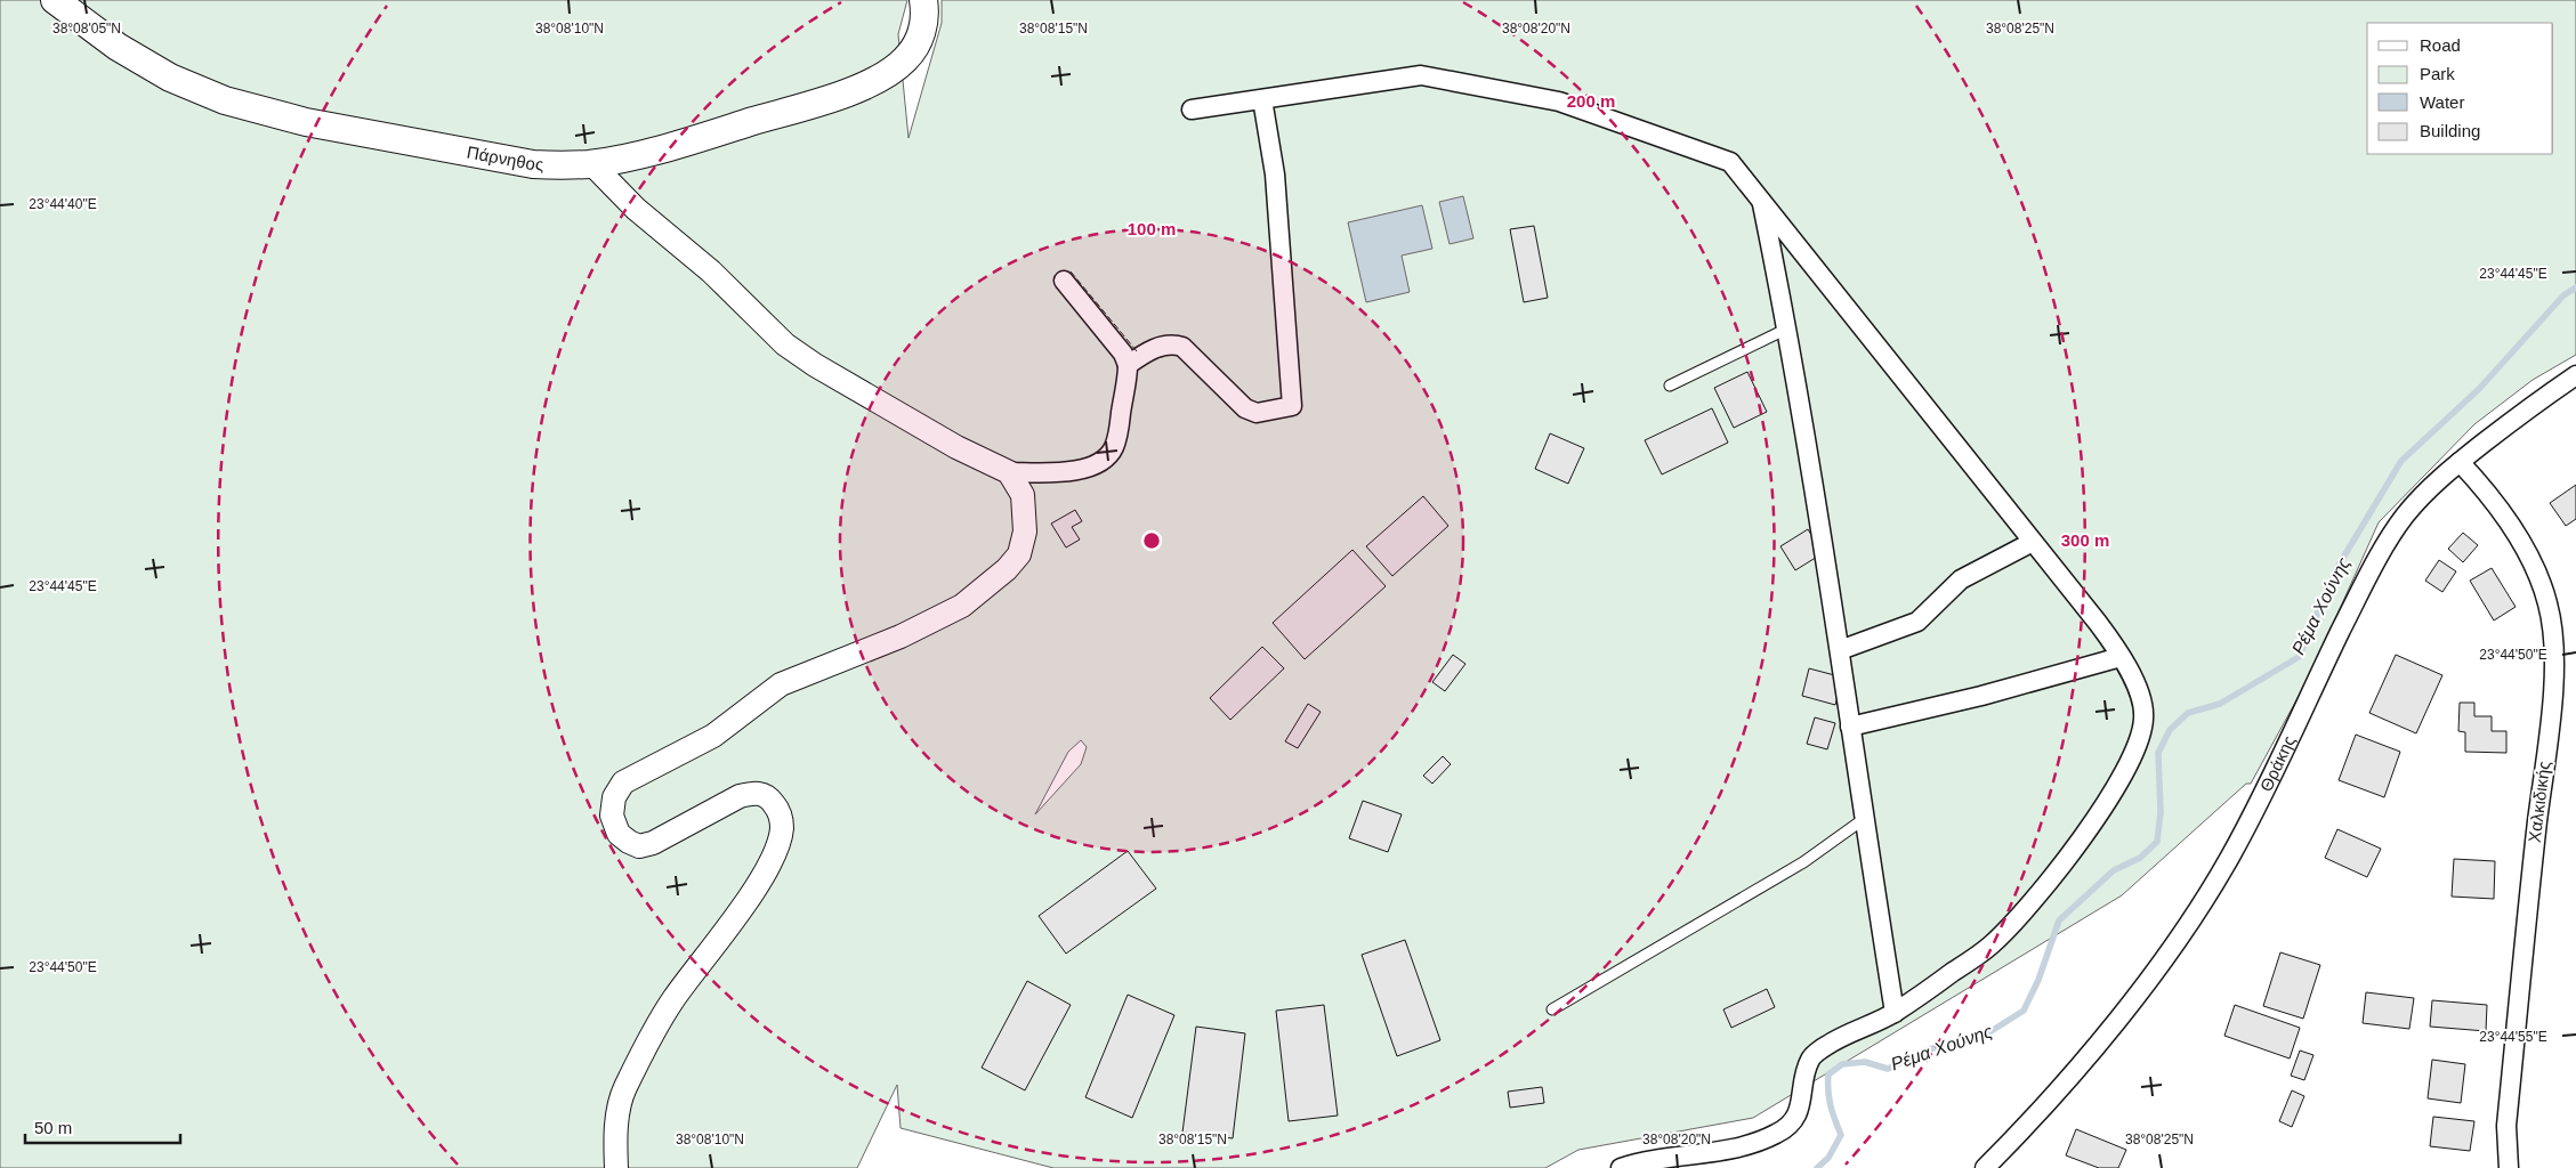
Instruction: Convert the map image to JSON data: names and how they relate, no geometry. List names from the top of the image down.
{
  "streets": {
    "main road": ["Πάρνηθος"],
    "street": ["Θράκης", "Χαλκιδικής"]
  },
  "crossings": [
    ["Θράκης", "Χαλκιδικής"]
  ],
  "water": ["Ρέμα Χούνης"],
  "legend": [
    "Road",
    "Park",
    "Water",
    "Building"
  ],
  "scale_bar": "50 m",
  "coordinates": [
    "38°08'05\"N",
    "38°08'10\"N",
    "38°08'15\"N",
    "38°08'20\"N",
    "38°08'25\"N",
    "23°44'40\"E",
    "23°44'45\"E",
    "23°44'50\"E",
    "23°44'55\"E"
  ],
  "rings": ["200 m", "100 m", "300 m"]
}
